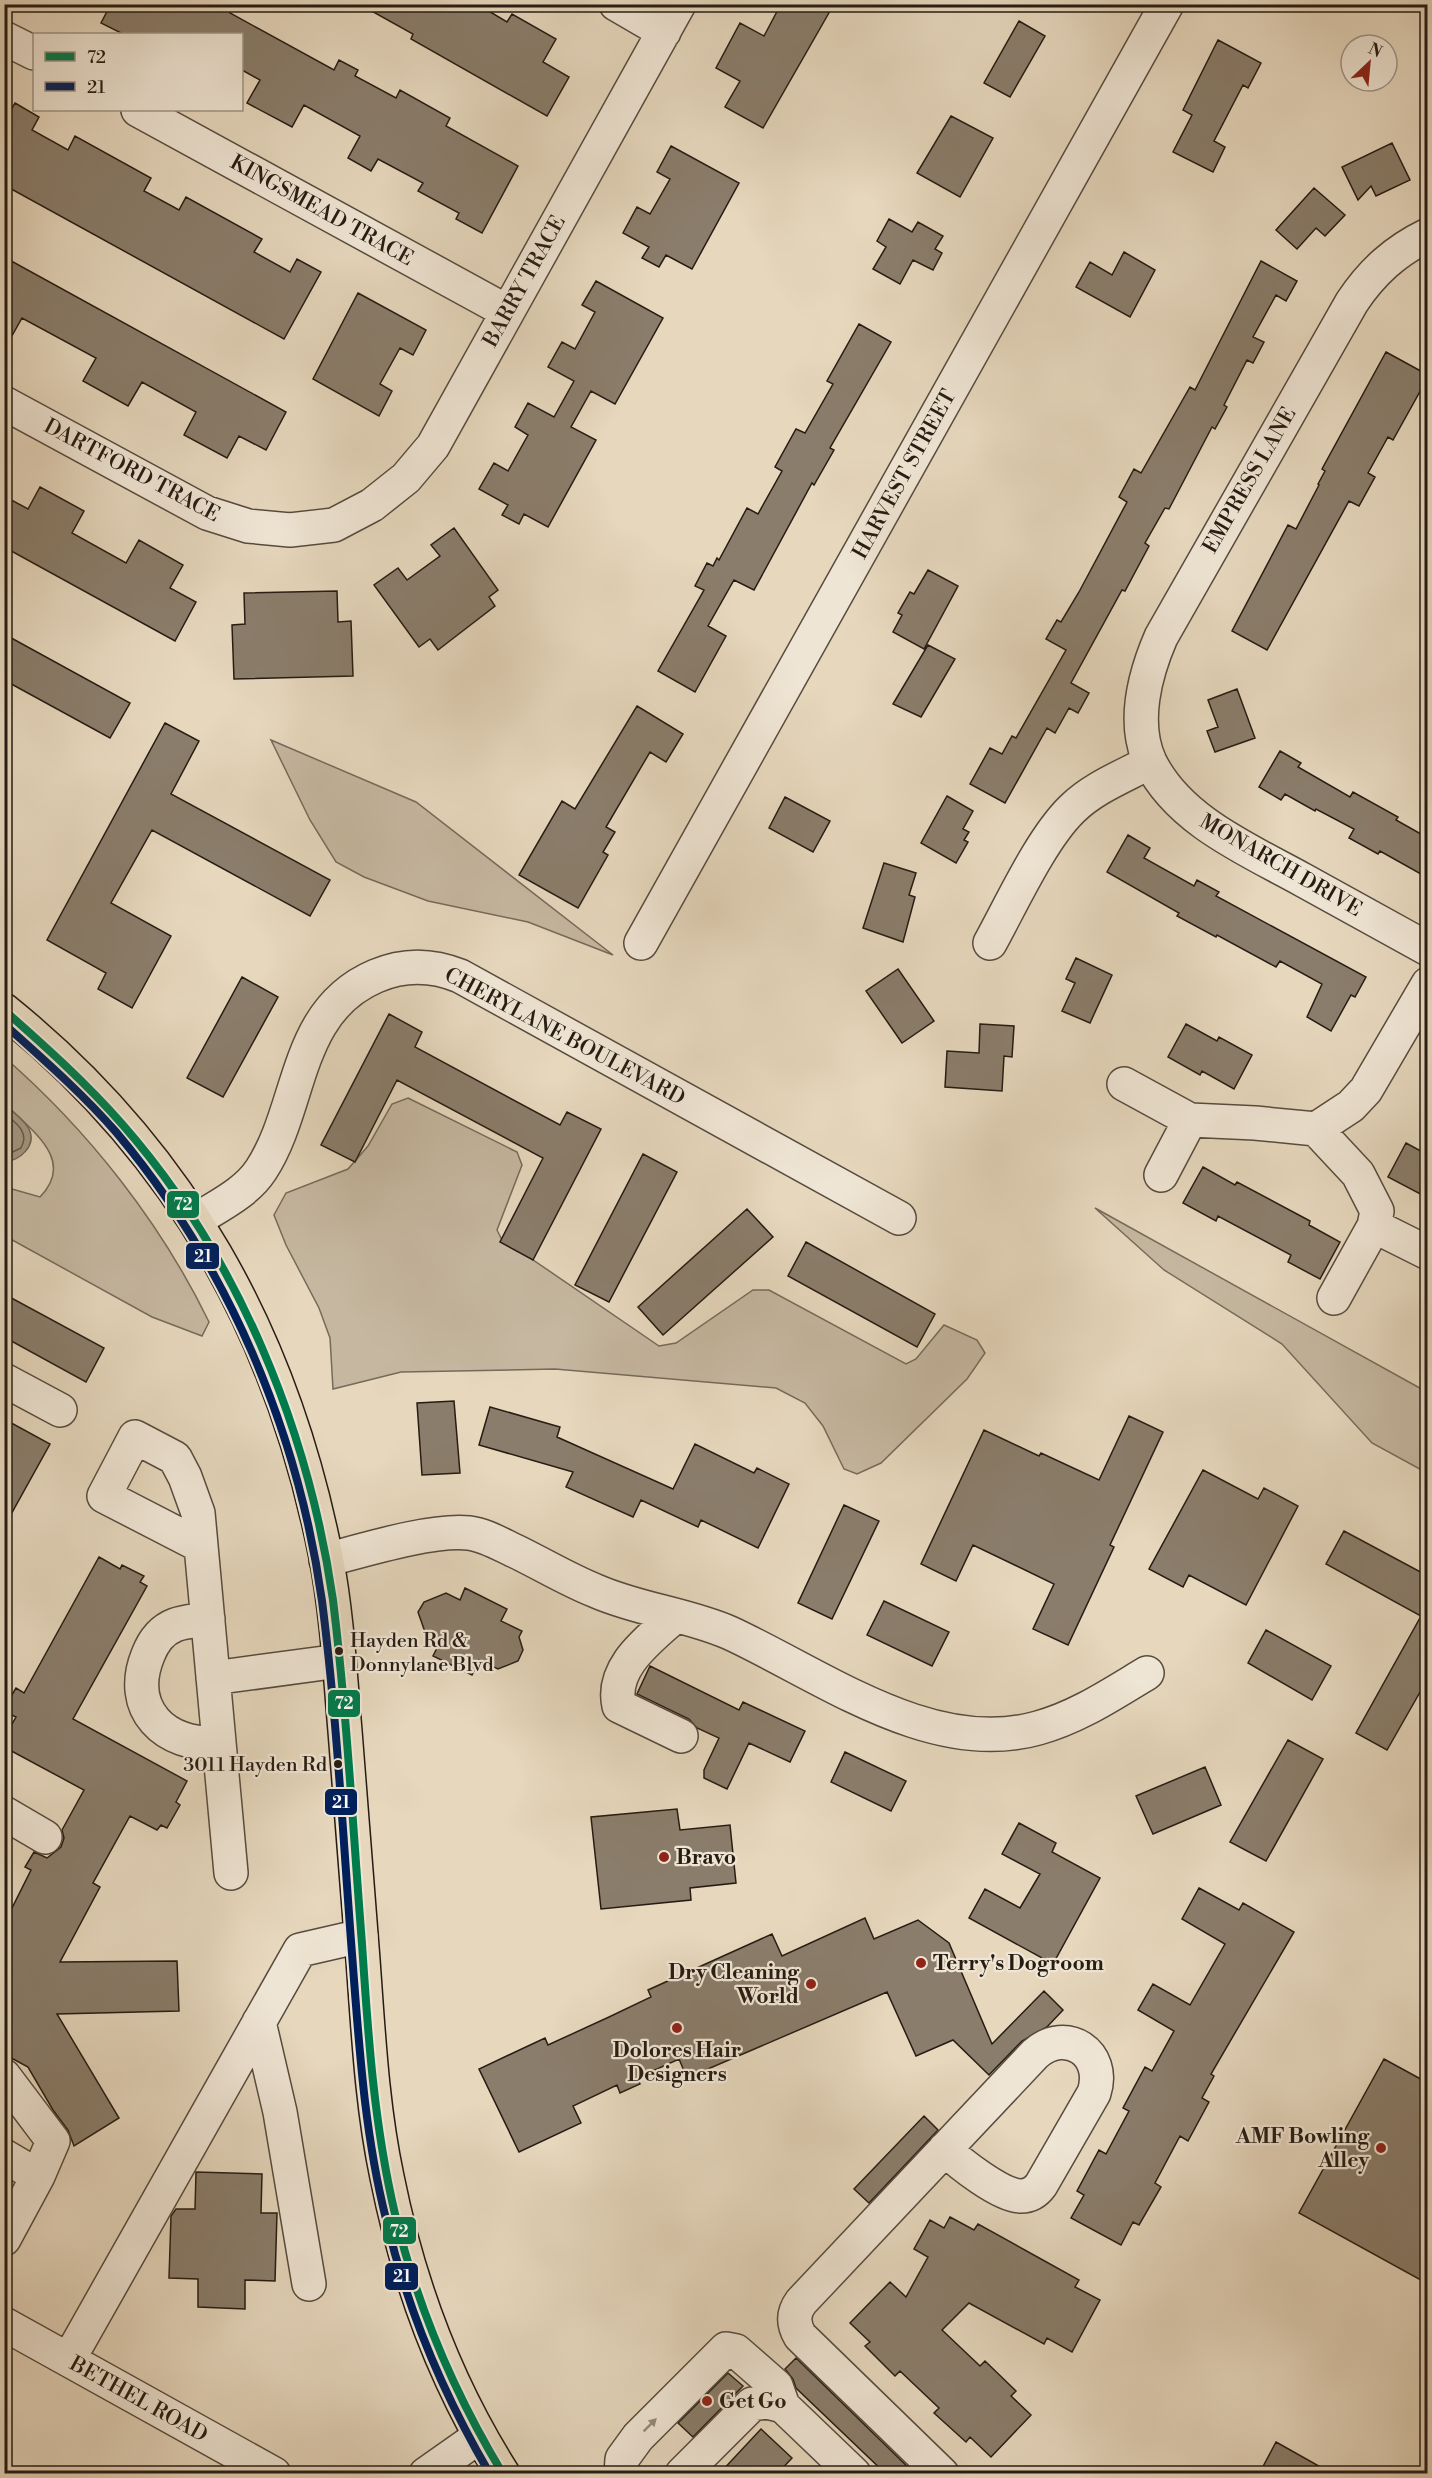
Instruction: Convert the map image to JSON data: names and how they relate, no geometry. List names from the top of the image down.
{
  "streets": {
    "street": [
      "KINGSMEAD TRACE",
      "BARRY TRACE",
      "DARTFORD TRACE",
      "HARVEST STREET",
      "EMPRESS LANE",
      "MONARCH DRIVE",
      "CHERYLANE BOULEVARD",
      "BETHEL ROAD"
    ]
  },
  "crossings": [
    ["KINGSMEAD TRACE", "BARRY TRACE"],
    ["BARRY TRACE", "DARTFORD TRACE"],
    ["EMPRESS LANE", "MONARCH DRIVE"]
  ],
  "places": [
    "Hayden Rd & Donnylane Blvd",
    "3011 Hayden Rd",
    "Bravo",
    "Terry's Dogroom",
    "Dry Cleaning World",
    "Dolores Hair Designers",
    "AMF Bowling Alley",
    "Get Go"
  ],
  "lines": ["transit line 72", "transit line 21"],
  "legend": ["72", "21"],
  "north": "top right"
}
